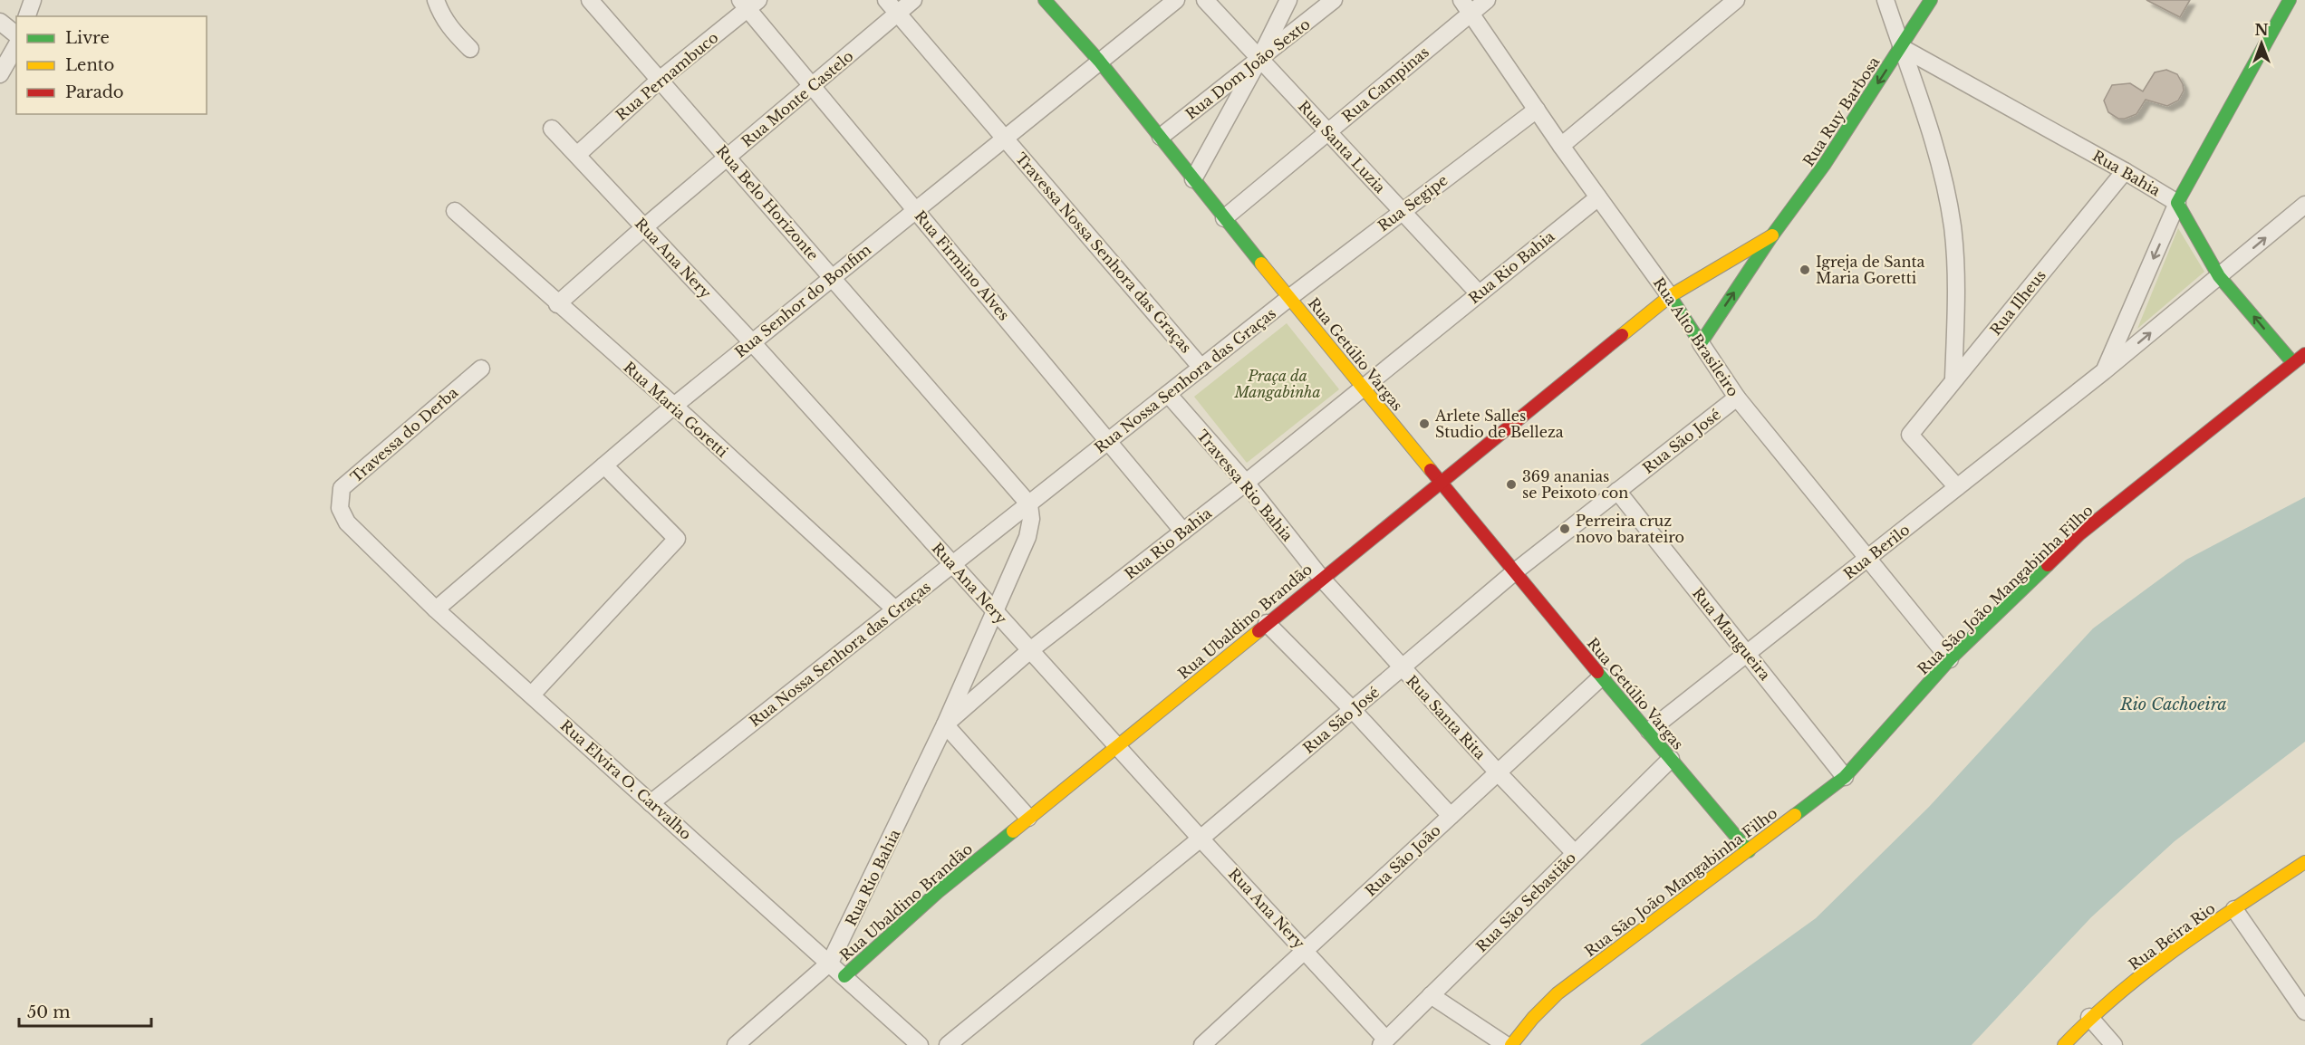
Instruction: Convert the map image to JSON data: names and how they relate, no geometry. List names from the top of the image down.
{
  "streets": {
    "street": [
      "Rua Dom João Sexto",
      "Rua Pernambuco",
      "Rua Campinas",
      "Rua Monte Castelo",
      "Rua Ruy Barbosa",
      "Rua Santa Luzia",
      "Rua Bahia",
      "Rua Belo Horizonte",
      "Rua Segipe",
      "Travessa Nossa Senhora das Graças",
      "Rua Ana Nery",
      "Rua Firmino Alves",
      "Rua Rio Bahia",
      "Rua Senhor do Bonfim",
      "Rua Ilheus",
      "Rua Alto Brasileiro",
      "Rua Getúlio Vargas",
      "Rua Nossa Senhora das Graças",
      "Rua Maria Goretti",
      "Travessa do Derba",
      "Rua São José",
      "Travessa Rio Bahia",
      "Rua Berilo",
      "Rua São João Mangabinha Filho",
      "Rua Ubaldino Brandão",
      "Rua Mangueira",
      "Rua Santa Rita",
      "Rua Elvira O. Carvalho",
      "Rua São João",
      "Rua São Sebastião",
      "Rua Beira Rio"
    ]
  },
  "crossings": [
    ["Rua Dom João Sexto", "Rua Santa Luzia"],
    ["Rua Dom João Sexto", "Rua Getúlio Vargas"],
    ["Rua Pernambuco", "Rua Belo Horizonte"],
    ["Rua Pernambuco", "Rua Ana Nery"],
    ["Rua Pernambuco", "Rua Firmino Alves"],
    ["Rua Campinas", "Rua Santa Luzia"],
    ["Rua Campinas", "Rua Alto Brasileiro"],
    ["Rua Campinas", "Rua Getúlio Vargas"],
    ["Rua Monte Castelo", "Rua Belo Horizonte"],
    ["Rua Monte Castelo", "Travessa Nossa Senhora das Graças"],
    ["Rua Monte Castelo", "Rua Ana Nery"],
    ["Rua Monte Castelo", "Rua Firmino Alves"],
    ["Rua Monte Castelo", "Rua Maria Goretti"],
    ["Rua Ruy Barbosa", "Rua Bahia"],
    ["Rua Ruy Barbosa", "Rua Alto Brasileiro"],
    ["Rua Ruy Barbosa", "Rua Ubaldino Brandão"],
    ["Rua Santa Luzia", "Rua Segipe"],
    ["Rua Santa Luzia", "Rua Rio Bahia"],
    ["Rua Bahia", "Rua Ilheus"],
    ["Rua Bahia", "Rua Berilo"],
    ["Rua Bahia", "Rua São João Mangabinha Filho"],
    ["Rua Belo Horizonte", "Rua Senhor do Bonfim"],
    ["Rua Belo Horizonte", "Rua Nossa Senhora das Graças"],
    ["Rua Segipe", "Rua Alto Brasileiro"],
    ["Rua Segipe", "Rua Getúlio Vargas"],
    ["Rua Segipe", "Rua Nossa Senhora das Graças"],
    ["Travessa Nossa Senhora das Graças", "Rua Senhor do Bonfim"],
    ["Travessa Nossa Senhora das Graças", "Rua Nossa Senhora das Graças"],
    ["Rua Ana Nery", "Rua Rio Bahia"],
    ["Rua Ana Nery", "Rua Senhor do Bonfim"],
    ["Rua Ana Nery", "Rua Nossa Senhora das Graças"],
    ["Rua Ana Nery", "Rua São José"],
    ["Rua Ana Nery", "Rua Ubaldino Brandão"],
    ["Rua Ana Nery", "Rua São João"],
    ["Rua Ana Nery", "Rua São Sebastião"],
    ["Rua Firmino Alves", "Rua Rio Bahia"],
    ["Rua Firmino Alves", "Rua Senhor do Bonfim"],
    ["Rua Firmino Alves", "Rua Nossa Senhora das Graças"],
    ["Rua Rio Bahia", "Rua Alto Brasileiro"],
    ["Rua Rio Bahia", "Rua Getúlio Vargas"],
    ["Rua Rio Bahia", "Travessa Rio Bahia"],
    ["Rua Rio Bahia", "Rua Elvira O. Carvalho"],
    ["Rua Senhor do Bonfim", "Rua Getúlio Vargas"],
    ["Rua Senhor do Bonfim", "Rua Maria Goretti"],
    ["Rua Senhor do Bonfim", "Rua Elvira O. Carvalho"],
    ["Rua Ilheus", "Rua Berilo"],
    ["Rua Alto Brasileiro", "Rua São José"],
    ["Rua Alto Brasileiro", "Rua Berilo"],
    ["Rua Alto Brasileiro", "Rua São João Mangabinha Filho"],
    ["Rua Alto Brasileiro", "Rua Ubaldino Brandão"],
    ["Rua Getúlio Vargas", "Rua Nossa Senhora das Graças"],
    ["Rua Getúlio Vargas", "Rua São José"],
    ["Rua Getúlio Vargas", "Rua Berilo"],
    ["Rua Getúlio Vargas", "Rua São João Mangabinha Filho"],
    ["Rua Getúlio Vargas", "Rua Ubaldino Brandão"],
    ["Rua Getúlio Vargas", "Rua São João"],
    ["Rua Getúlio Vargas", "Rua São Sebastião"],
    ["Rua Nossa Senhora das Graças", "Rua Maria Goretti"],
    ["Rua Nossa Senhora das Graças", "Travessa Rio Bahia"],
    ["Rua Nossa Senhora das Graças", "Rua Elvira O. Carvalho"],
    ["Travessa do Derba", "Rua Elvira O. Carvalho"],
    ["Rua São José", "Rua Mangueira"],
    ["Rua São José", "Rua Santa Rita"],
    ["Travessa Rio Bahia", "Rua Ubaldino Brandão"],
    ["Travessa Rio Bahia", "Rua Santa Rita"],
    ["Rua Berilo", "Rua Mangueira"],
    ["Rua São João Mangabinha Filho", "Rua Mangueira"],
    ["Rua Ubaldino Brandão", "Rua Santa Rita"],
    ["Rua Ubaldino Brandão", "Rua Elvira O. Carvalho"],
    ["Rua Santa Rita", "Rua São João"],
    ["Rua Santa Rita", "Rua São Sebastião"]
  ],
  "water": ["Rio Cachoeira"],
  "parks": ["Praça da Mangabinha"],
  "places": [
    "Igreja de Santa Maria Goretti",
    "Arlete Salles Studio de Belleza",
    "369 ananias se Peixoto con",
    "Perreira cruz novo barateiro"
  ],
  "legend": ["Livre", "Lento", "Parado"],
  "scale_bar": "50 m",
  "north": "top"
}
